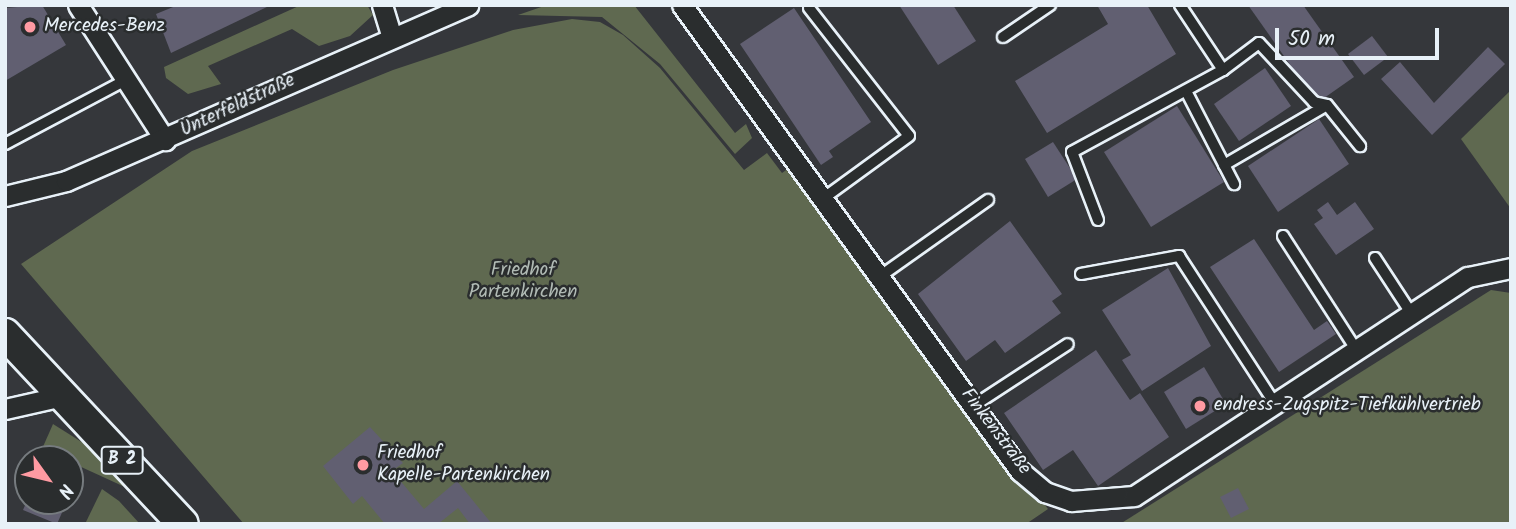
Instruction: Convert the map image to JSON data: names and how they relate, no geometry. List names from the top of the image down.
{
  "streets": {
    "main road": ["B 2"],
    "street": ["Unterfeldstraße", "Finkenstraße"]
  },
  "parks": ["Friedhof Partenkirchen"],
  "places": ["Mercedes-Benz", "endress-Zugspitz-Tiefkühlvertrieb", "Friedhof Kapelle-Partenkirchen"],
  "scale_bar": "50 m",
  "north": "bottom right"
}
